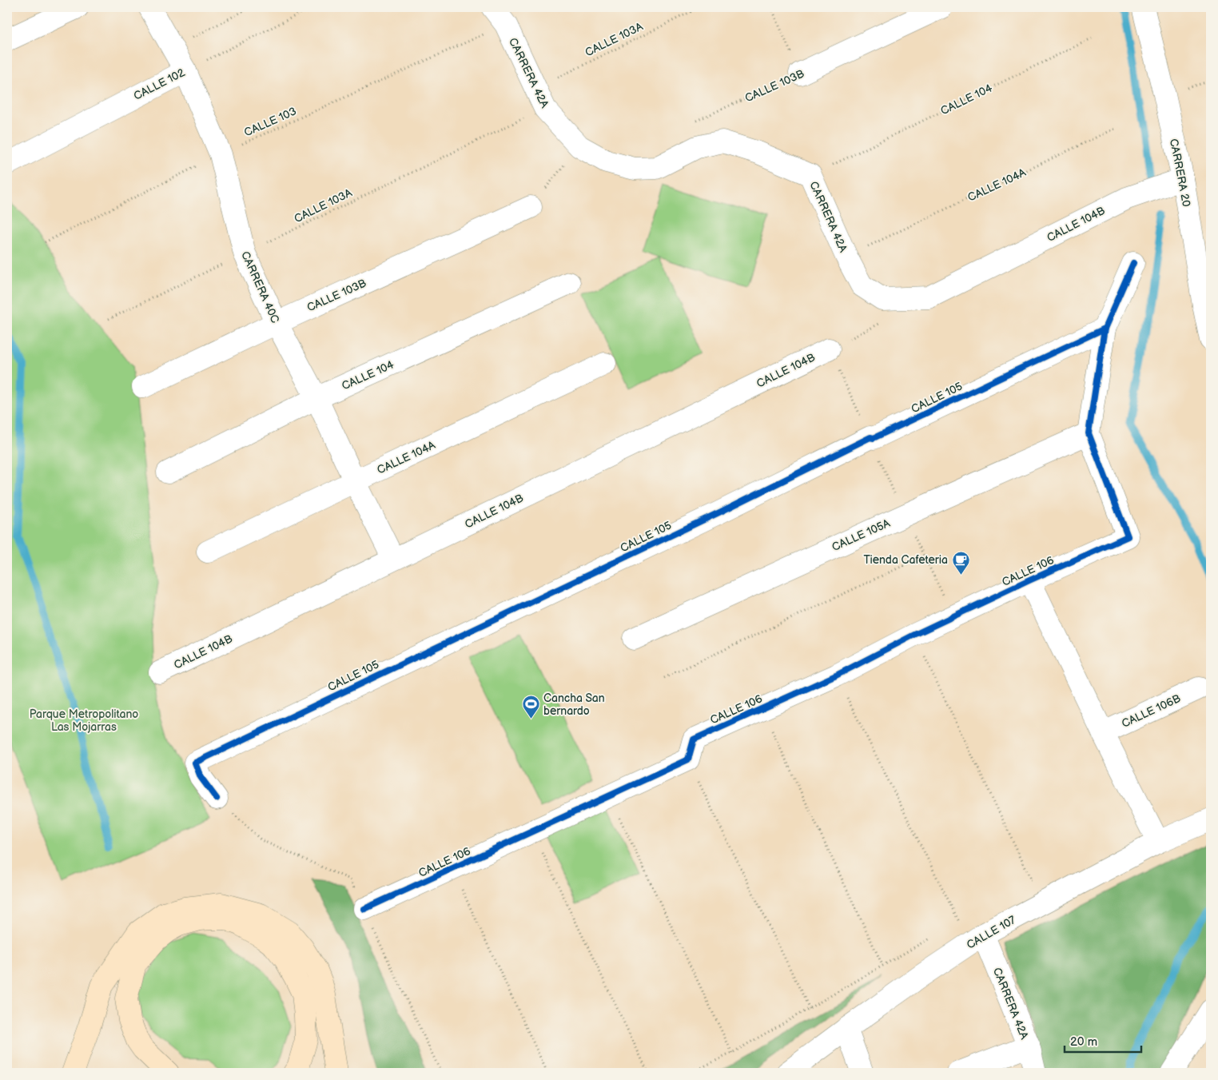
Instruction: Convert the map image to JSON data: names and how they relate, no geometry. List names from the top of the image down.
{
  "streets": {
    "street": [
      "CARRERA 42A",
      "CALLE 102",
      "CALLE 103B",
      "CALLE 104",
      "CARRERA 20",
      "CALLE 104A",
      "CALLE 104B",
      "CARRERA 40C",
      "CALLE 105",
      "CALLE 105A",
      "CALLE 106",
      "CALLE 106B",
      "CALLE 107"
    ],
    "path": ["CALLE 103A", "CALLE 103"]
  },
  "crossings": [
    ["CALLE 103A", "CARRERA 42A"],
    ["CALLE 103A", "CARRERA 40C"],
    ["CARRERA 42A", "CALLE 103"],
    ["CARRERA 42A", "CALLE 104B"],
    ["CARRERA 42A", "CALLE 107"],
    ["CALLE 102", "CARRERA 40C"],
    ["CALLE 103B", "CARRERA 40C"],
    ["CALLE 104", "CARRERA 40C"],
    ["CALLE 103", "CARRERA 40C"],
    ["CARRERA 20", "CALLE 104B"],
    ["CALLE 104A", "CARRERA 40C"],
    ["CALLE 104B", "CARRERA 40C"],
    ["CALLE 105A", "CALLE 106"]
  ],
  "parks": ["Parque Metropolitano Las Mojarras"],
  "places": {
    "cafe": ["Tienda Cafeteria"],
    "sports": ["Cancha San bernardo"]
  },
  "scale_bar": "20 m"
}
